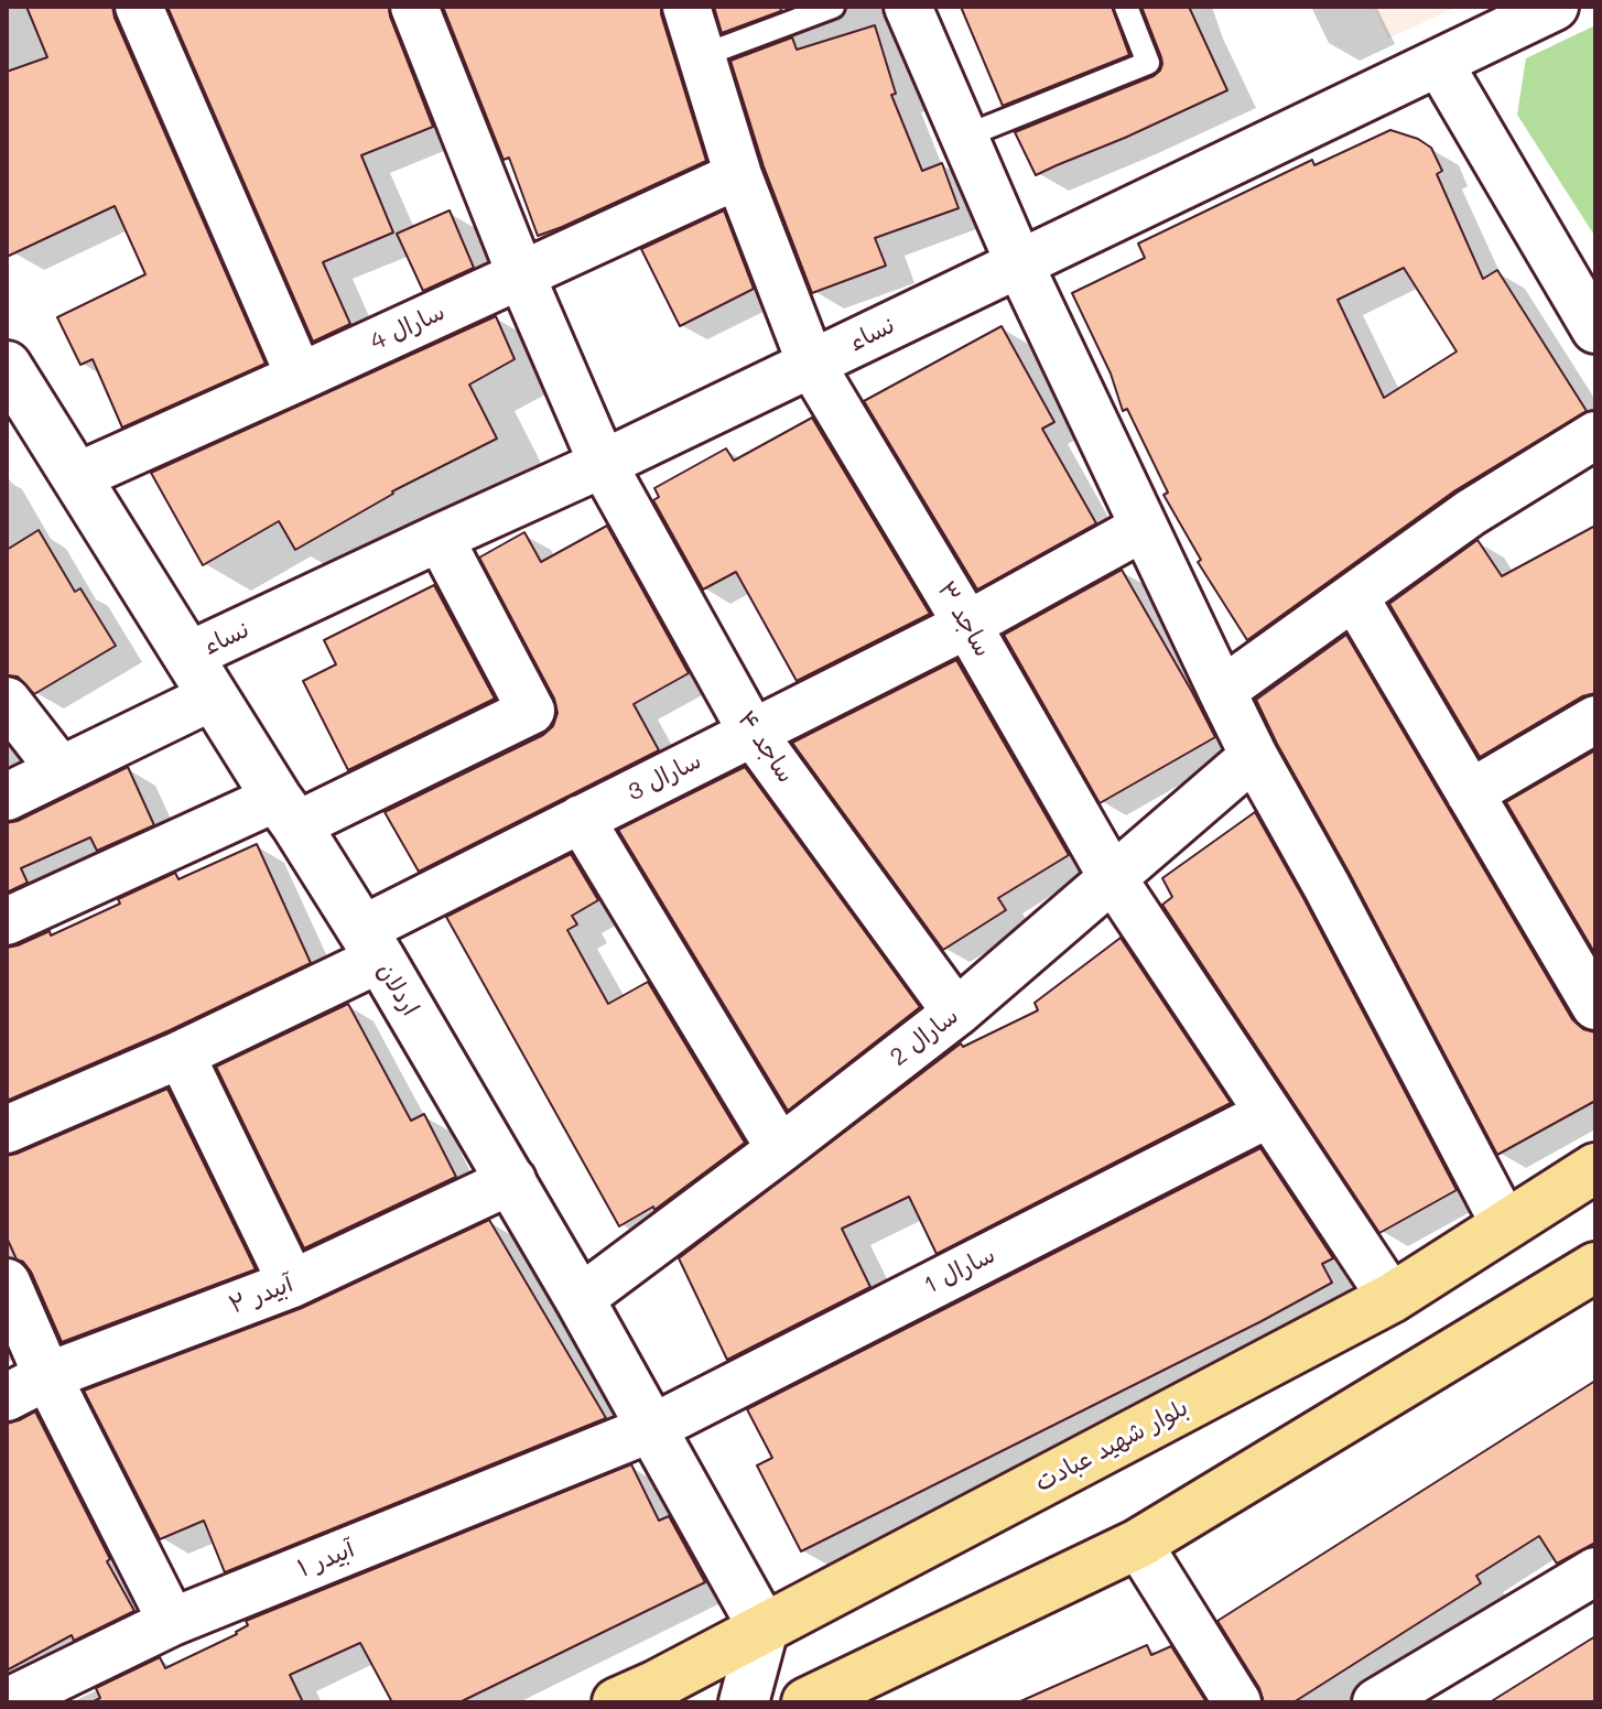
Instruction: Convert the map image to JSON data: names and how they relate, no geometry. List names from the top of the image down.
{
  "streets": {
    "main road": ["بلوار شهید عبادت"],
    "street": [
      "سارال 4",
      "نساء",
      "ساجد ۳",
      "ساجد ۴",
      "سارال 3",
      "اردلان",
      "سارال 2",
      "سارال 1",
      "آبیدر ۲",
      "آبیدر ۱"
    ]
  },
  "crossings": [
    ["سارال 4", "ساجد ۳"],
    ["سارال 4", "ساجد ۴"],
    ["سارال 4", "اردلان"],
    ["نساء", "ساجد ۳"],
    ["نساء", "ساجد ۴"],
    ["نساء", "اردلان"],
    ["ساجد ۳", "سارال 3"],
    ["ساجد ۳", "سارال 2"],
    ["ساجد ۳", "سارال 1"],
    ["ساجد ۳", "بلوار شهید عبادت"],
    ["ساجد ۴", "سارال 3"],
    ["ساجد ۴", "سارال 2"],
    ["سارال 3", "اردلان"],
    ["اردلان", "سارال 2"],
    ["اردلان", "سارال 1"],
    ["اردلان", "آبیدر ۲"],
    ["اردلان", "بلوار شهید عبادت"],
    ["اردلان", "آبیدر ۱"],
    ["سارال 1", "آبیدر ۱"]
  ]
}
